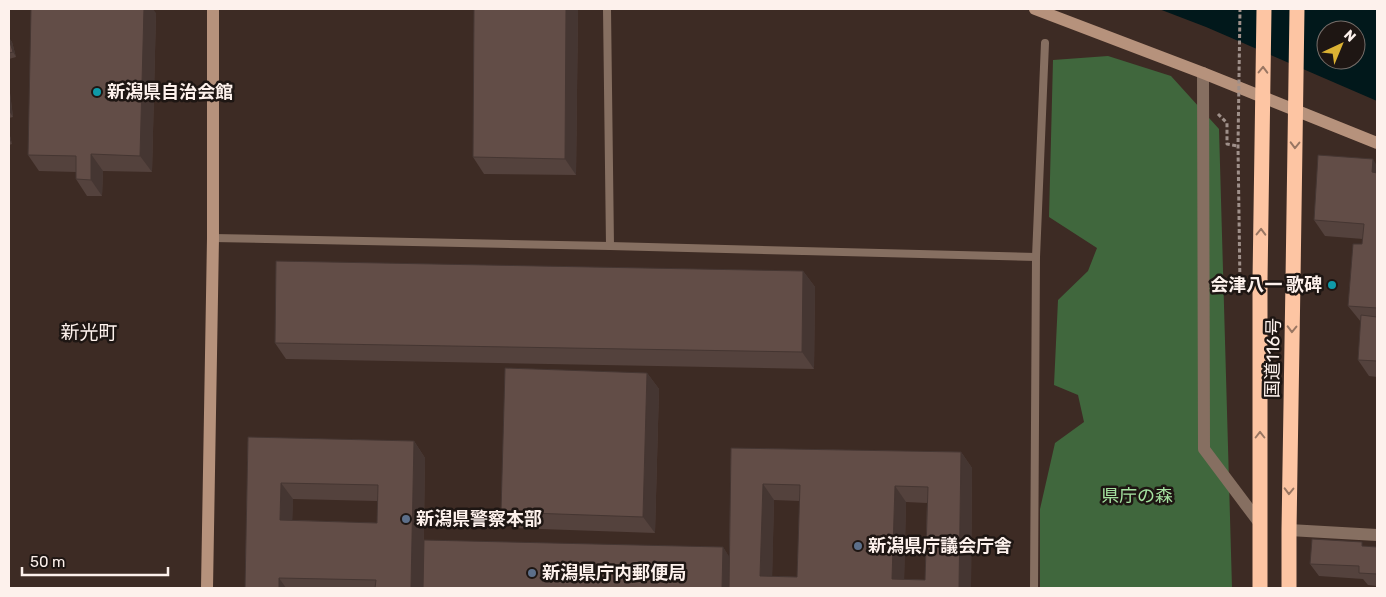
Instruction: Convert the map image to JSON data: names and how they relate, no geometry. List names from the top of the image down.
{
  "streets": {
    "highway": ["国道116号"]
  },
  "districts": ["新光町"],
  "parks": ["県庁の森"],
  "places": [
    "新潟県自治会館",
    "会津八一 歌碑",
    "新潟県警察本部",
    "新潟県庁議会庁舎",
    "新潟県庁内郵便局"
  ],
  "scale_bar": "50 m",
  "north": "top right"
}
